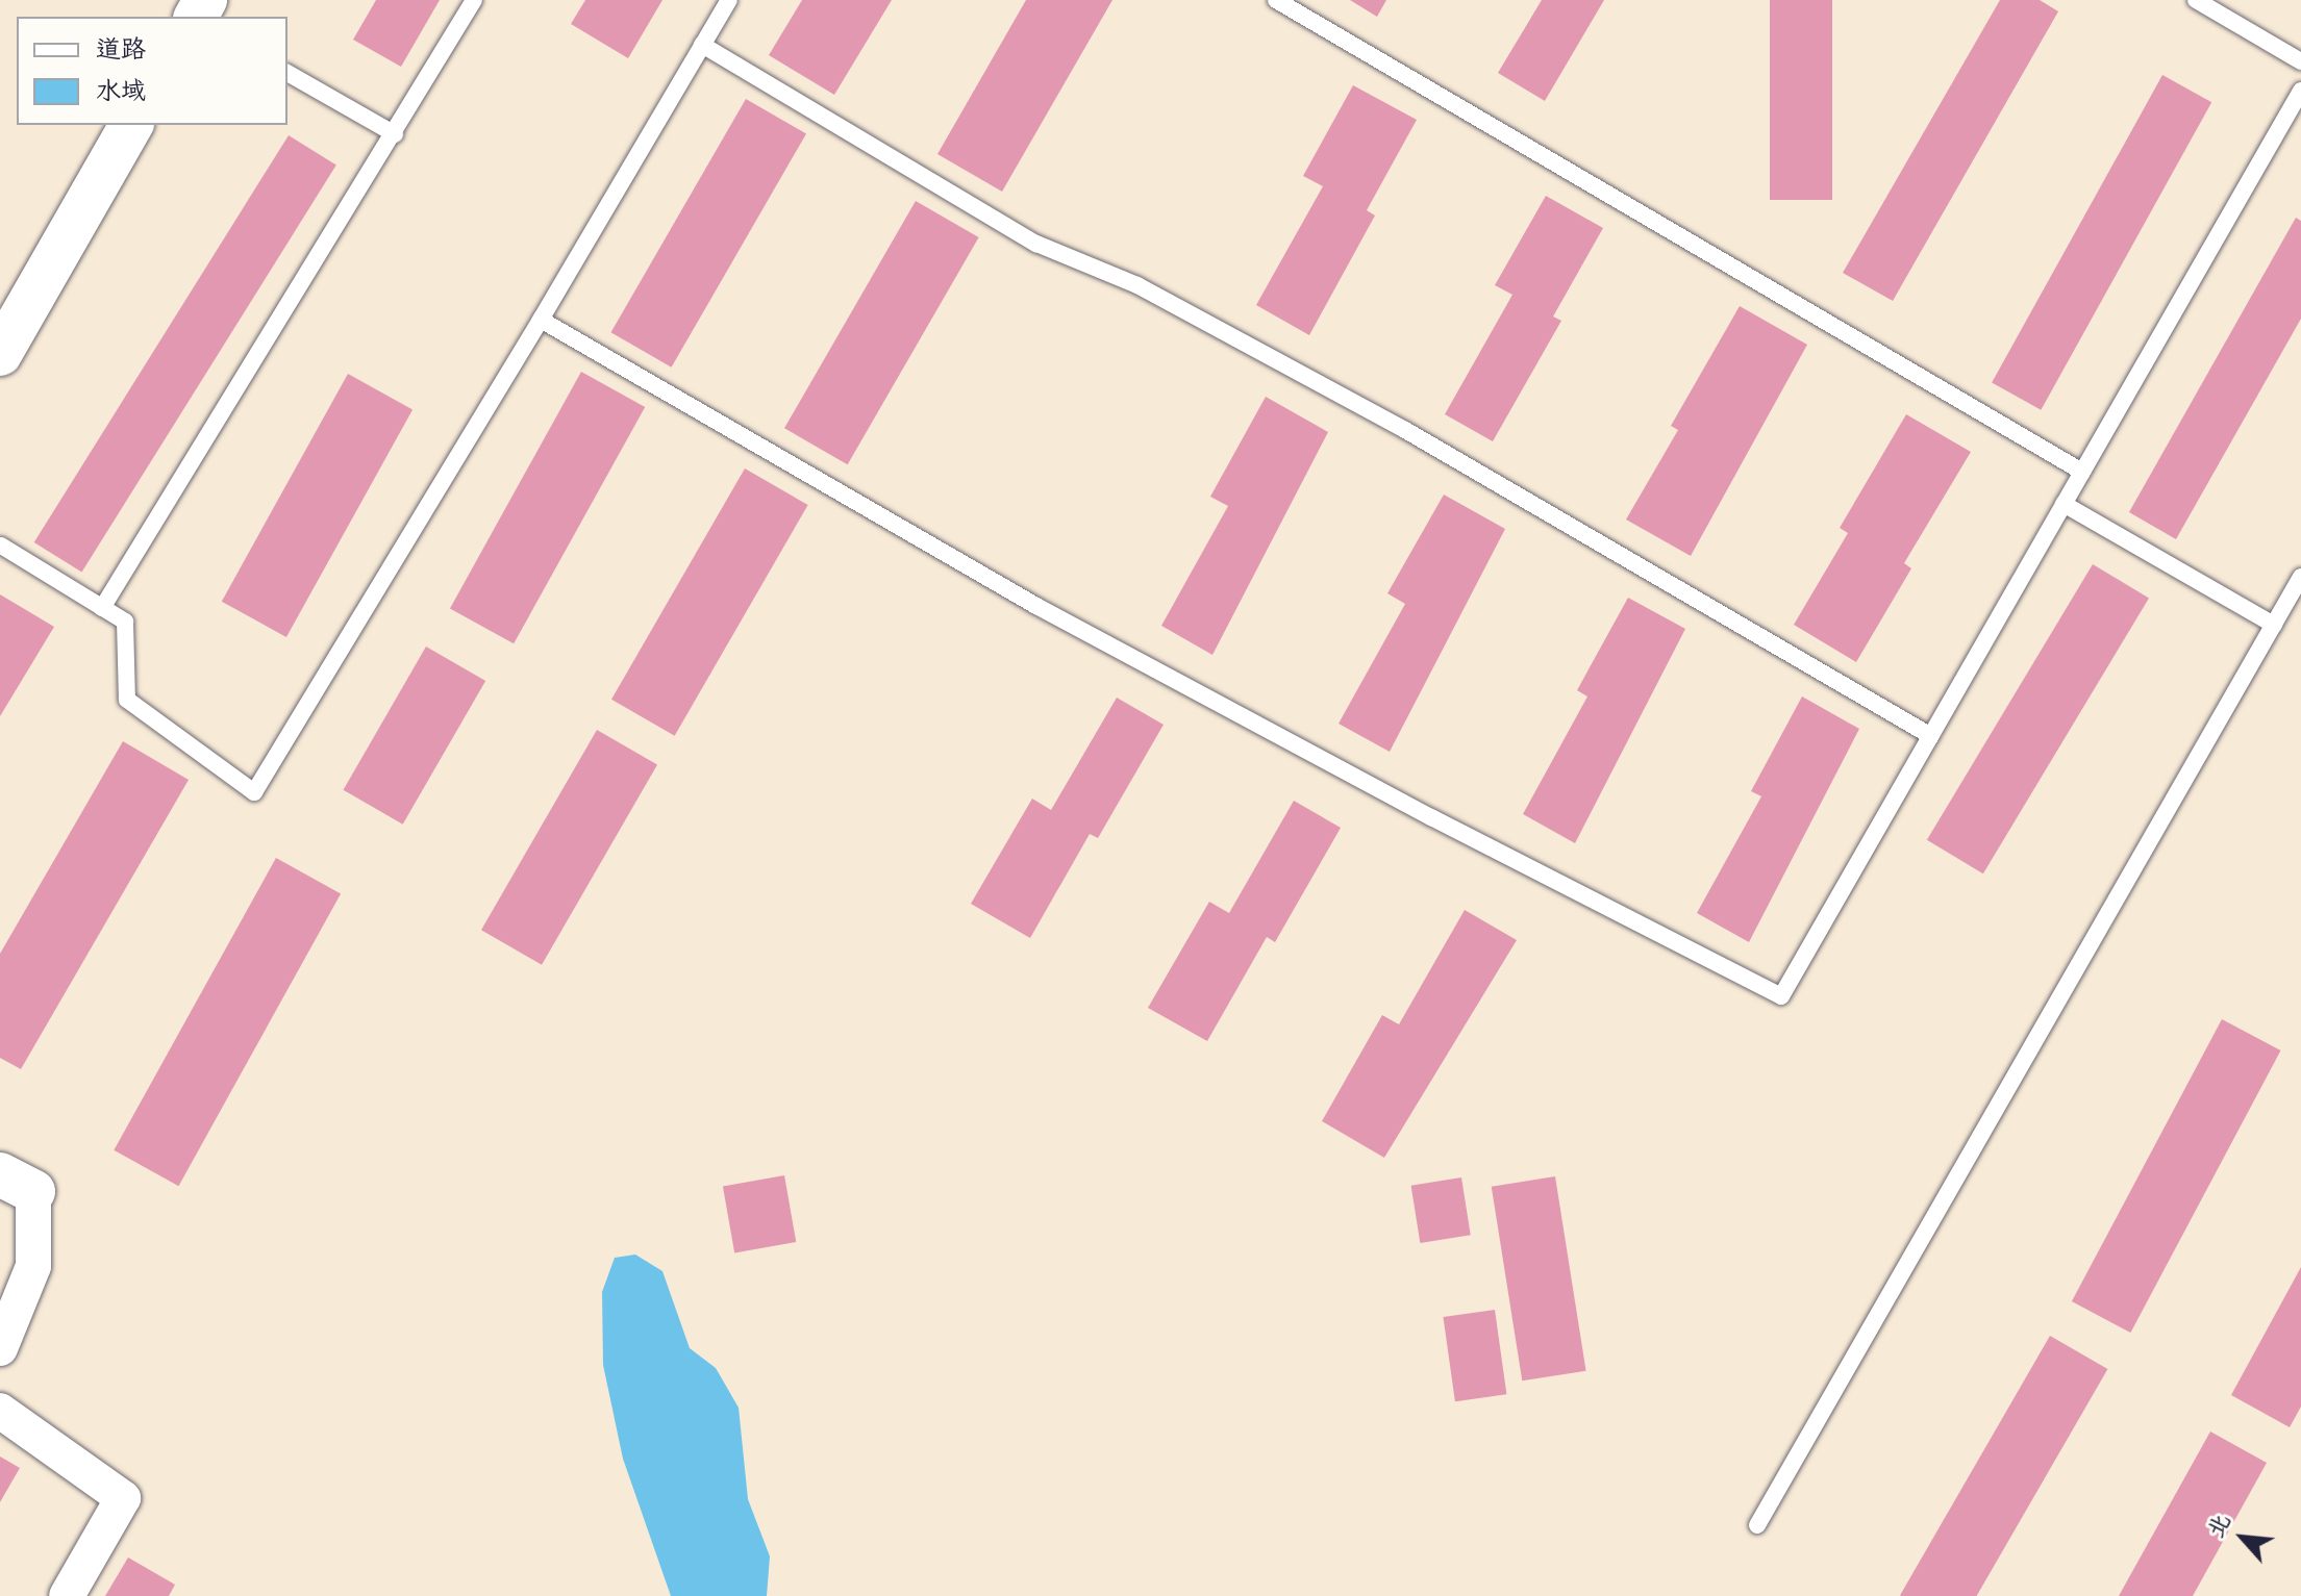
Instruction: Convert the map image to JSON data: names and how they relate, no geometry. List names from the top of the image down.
{
  "legend": ["道路", "水域"],
  "north": "top left"
}
